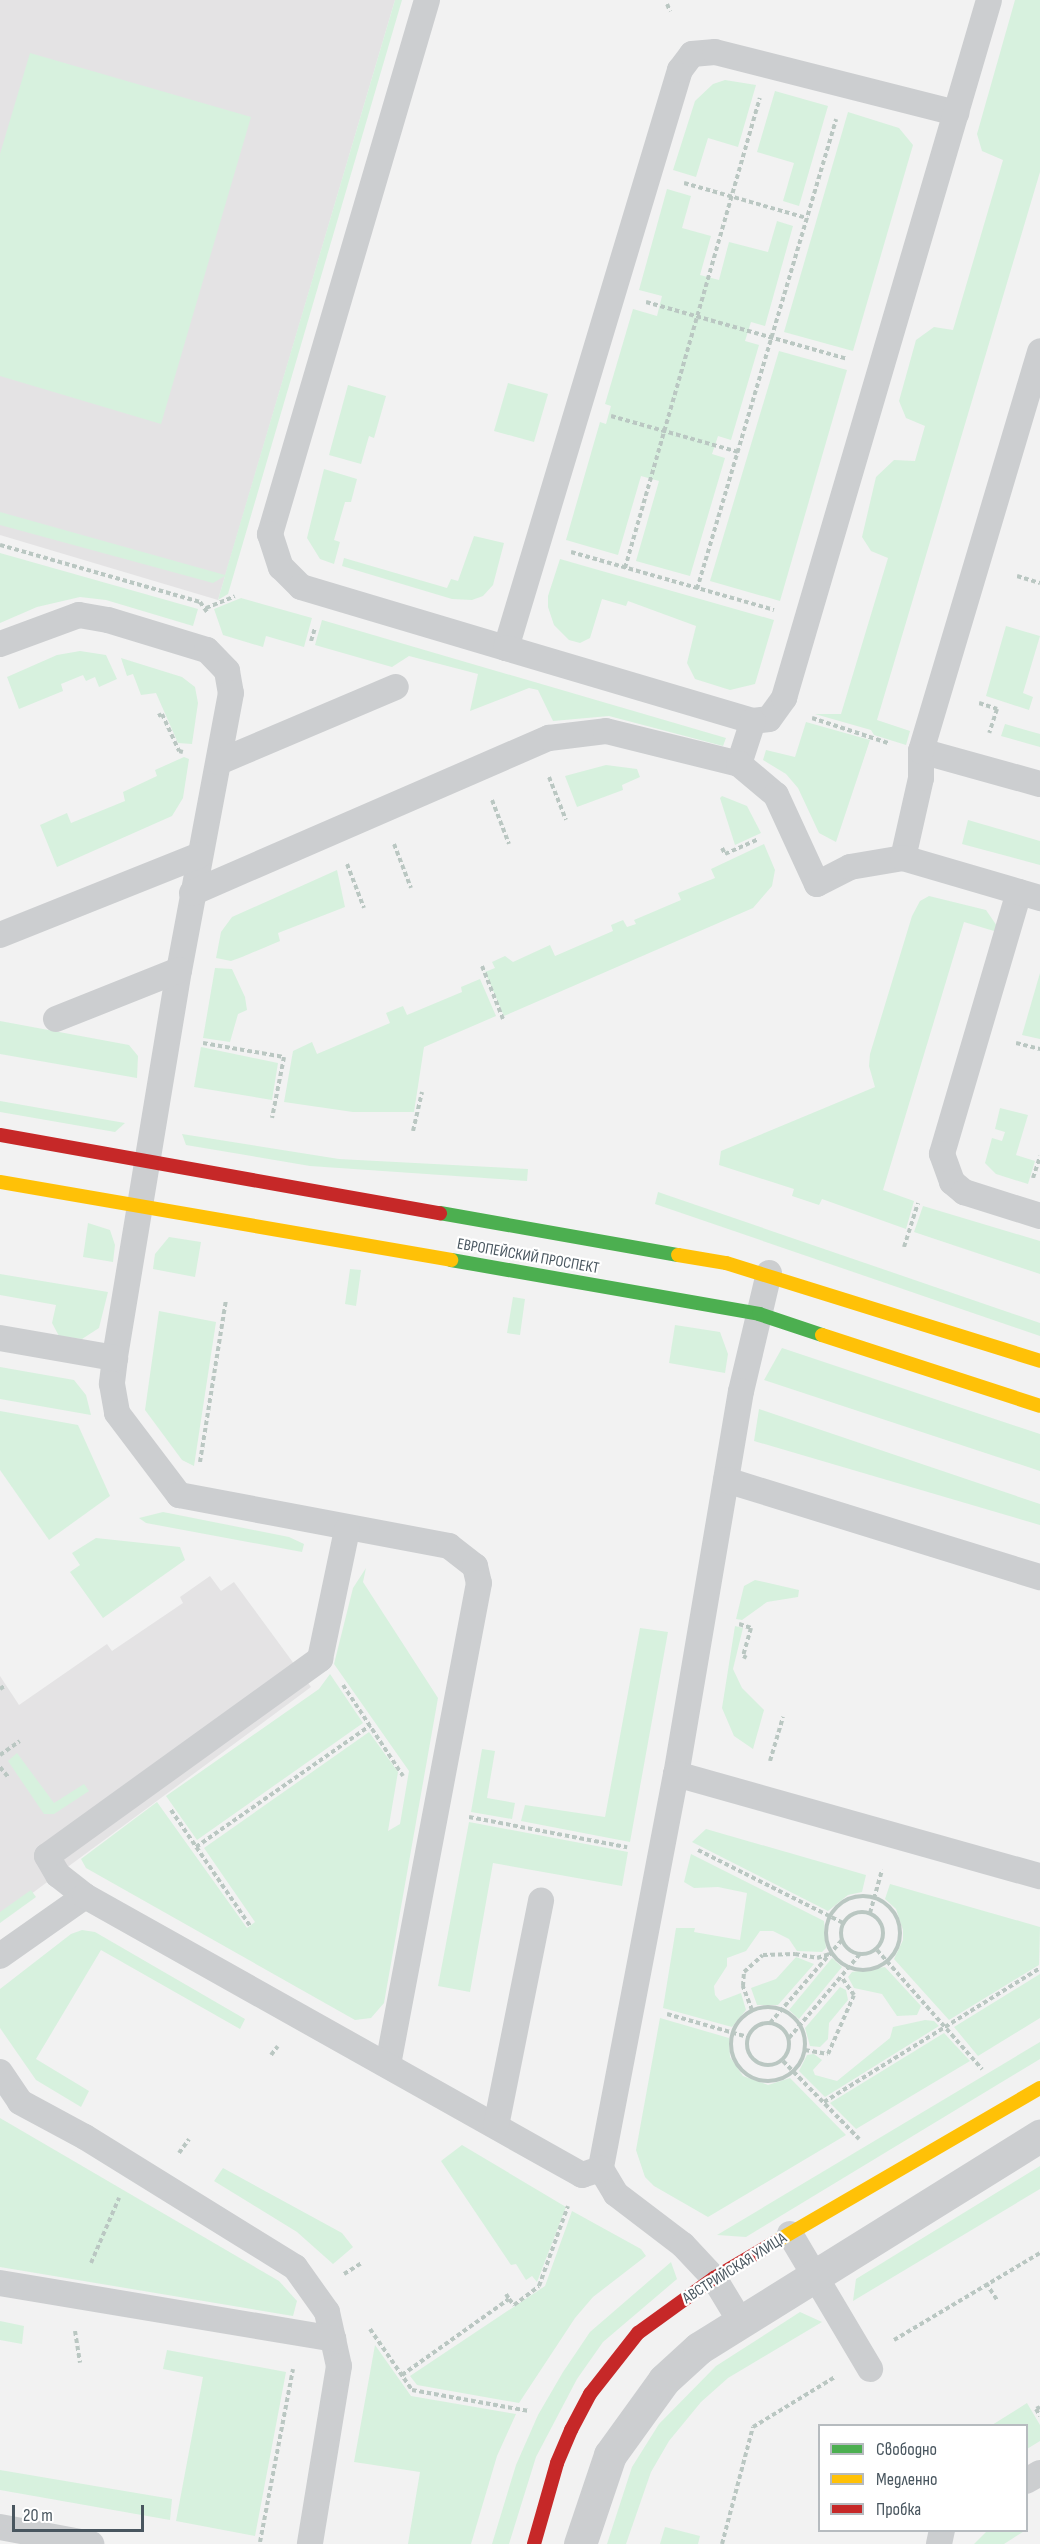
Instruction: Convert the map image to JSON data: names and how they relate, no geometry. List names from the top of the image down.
{
  "streets": {
    "street": ["ЕВРОПЕЙСКИЙ ПРОСПЕКТ", "АВСТРИЙСКАЯ УЛИЦА"]
  },
  "legend": ["Свободно", "Медленно", "Пробка"],
  "scale_bar": "20 m"
}
